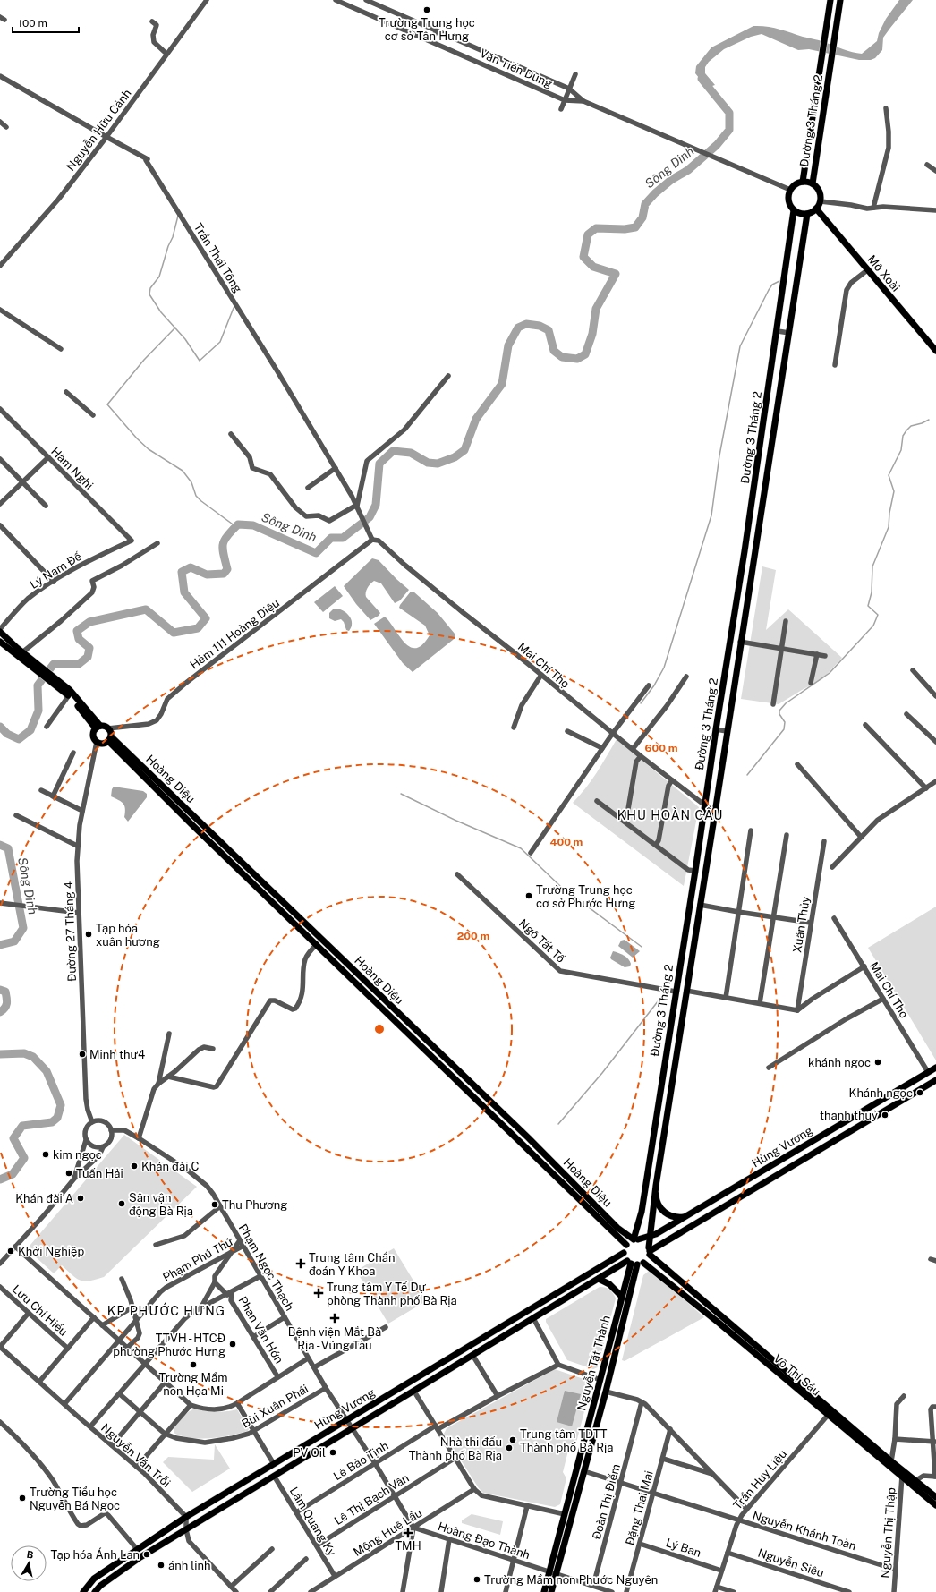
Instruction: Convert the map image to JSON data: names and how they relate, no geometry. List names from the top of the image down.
{
  "streets": {
    "main road": [
      "Đường 3 Tháng 2",
      "Mô Xoài",
      "Hoàng Diệu",
      "Hùng Vương",
      "Nguyễn Tất Thành",
      "Võ Thị Sáu"
    ],
    "street": [
      "Văn Tiến Dũng",
      "Nguyễn Hữu Cảnh",
      "Trần Thái Tông",
      "Hàm Nghi",
      "Lý Nam Đế",
      "Hẻm 111 Hoàng Diệu",
      "Mai Chí Thọ",
      "Xuân Thủy",
      "Đường 27 Tháng 4",
      "Ngô Tất Tố",
      "Phạm Phú Thứ",
      "Phạm Ngọc Thạch",
      "Lưu Chí Hiếu",
      "Phan Văn Hớn",
      "Bùi Xuân Phái",
      "Nguyễn Văn Trỗi",
      "Lê Bảo Tịnh",
      "Trần Huy Liệu",
      "Lê Thị Bạch Vân",
      "Đoàn Thị Điểm",
      "Đặng Thai Mai",
      "Lâm Quang Ky",
      "Nguyễn Khánh Toàn",
      "Mộng Huê Lầu",
      "Nguyễn Thị Thập",
      "Hoàng Đạo Thành",
      "Lý Ban",
      "Nguyễn Siêu"
    ]
  },
  "crossings": [
    ["Văn Tiến Dũng", "Đường 3 Tháng 2"],
    ["Văn Tiến Dũng", "Mô Xoài"],
    ["Đường 3 Tháng 2", "Mô Xoài"],
    ["Đường 3 Tháng 2", "Mai Chí Thọ"],
    ["Đường 3 Tháng 2", "Hoàng Diệu"],
    ["Đường 3 Tháng 2", "Ngô Tất Tố"],
    ["Đường 3 Tháng 2", "Hùng Vương"],
    ["Đường 3 Tháng 2", "Nguyễn Tất Thành"],
    ["Đường 3 Tháng 2", "Võ Thị Sáu"],
    ["Nguyễn Hữu Cảnh", "Trần Thái Tông"],
    ["Trần Thái Tông", "Hẻm 111 Hoàng Diệu"],
    ["Trần Thái Tông", "Mai Chí Thọ"],
    ["Hàm Nghi", "Lý Nam Đế"],
    ["Hẻm 111 Hoàng Diệu", "Mai Chí Thọ"],
    ["Hẻm 111 Hoàng Diệu", "Hoàng Diệu"],
    ["Hẻm 111 Hoàng Diệu", "Đường 27 Tháng 4"],
    ["Mai Chí Thọ", "Hùng Vương"],
    ["Hoàng Diệu", "Đường 27 Tháng 4"],
    ["Hoàng Diệu", "Hùng Vương"],
    ["Hoàng Diệu", "Nguyễn Tất Thành"],
    ["Hoàng Diệu", "Võ Thị Sáu"],
    ["Đường 27 Tháng 4", "Phạm Ngọc Thạch"],
    ["Hùng Vương", "Phạm Ngọc Thạch"],
    ["Hùng Vương", "Nguyễn Tất Thành"],
    ["Hùng Vương", "Võ Thị Sáu"],
    ["Hùng Vương", "Nguyễn Văn Trỗi"],
    ["Hùng Vương", "Lâm Quang Ky"],
    ["Phạm Phú Thứ", "Phạm Ngọc Thạch"],
    ["Phạm Phú Thứ", "Nguyễn Văn Trỗi"],
    ["Phạm Ngọc Thạch", "Bùi Xuân Phái"],
    ["Phạm Ngọc Thạch", "Lê Bảo Tịnh"],
    ["Phạm Ngọc Thạch", "Lê Thị Bạch Vân"],
    ["Phạm Ngọc Thạch", "Mộng Huê Lầu"],
    ["Phạm Ngọc Thạch", "Hoàng Đạo Thành"],
    ["Nguyễn Tất Thành", "Võ Thị Sáu"],
    ["Nguyễn Tất Thành", "Nguyễn Khánh Toàn"],
    ["Nguyễn Tất Thành", "Hoàng Đạo Thành"],
    ["Võ Thị Sáu", "Trần Huy Liệu"],
    ["Võ Thị Sáu", "Nguyễn Thị Thập"],
    ["Lê Bảo Tịnh", "Lâm Quang Ky"],
    ["Trần Huy Liệu", "Nguyễn Khánh Toàn"],
    ["Trần Huy Liệu", "Lý Ban"],
    ["Trần Huy Liệu", "Nguyễn Siêu"],
    ["Lê Thị Bạch Vân", "Lâm Quang Ky"],
    ["Đoàn Thị Điểm", "Nguyễn Khánh Toàn"],
    ["Đoàn Thị Điểm", "Hoàng Đạo Thành"],
    ["Đặng Thai Mai", "Nguyễn Khánh Toàn"],
    ["Đặng Thai Mai", "Lý Ban"],
    ["Lâm Quang Ky", "Mộng Huê Lầu"],
    ["Nguyễn Khánh Toàn", "Nguyễn Thị Thập"],
    ["Mộng Huê Lầu", "Hoàng Đạo Thành"]
  ],
  "districts": ["KHU HOÀN CẦU", "KP PHƯỚC HƯNG"],
  "water": ["Sông Dinh"],
  "places": {
    "other": [
      "Trường Trung học cơ sở Tân Hưng",
      "Trường Trung học cơ sở Phước Hưng",
      "Tạp hóa xuân hương",
      "Minh thư4",
      "khánh ngọc",
      "Khánh ngọc",
      "thanh thuỷ",
      "kim ngọc",
      "Khán đài C",
      "Tuấn Hải",
      "Khán đài A",
      "Sân vận động Bà Rịa",
      "Thu Phương",
      "Khởi Nghiệp",
      "TTVH - HTCĐ phường Phước Hưng",
      "Trường Mầm non Họa Mi",
      "Trung tâm TDTT Thành phố Bà Rịa",
      "Nhà thi đấu Thành phố Bà Rịa",
      "PV Oil",
      "Trường Tiểu học Nguyễn Bá Ngọc",
      "Tạp hóa Ánh Lan",
      "ánh linh",
      "Trường Mầm non Phước Nguyên"
    ],
    "health": [
      "Trung tâm Chẩn đoán Y Khoa",
      "Trung tâm Y Tế Dự phòng Thành phố Bà Rịa",
      "Bệnh viện Mắt Bà Rịa - Vũng Tàu",
      "TMH"
    ]
  },
  "scale_bar": "100 m",
  "north": "top",
  "rings": ["600 m", "400 m", "200 m"]
}
